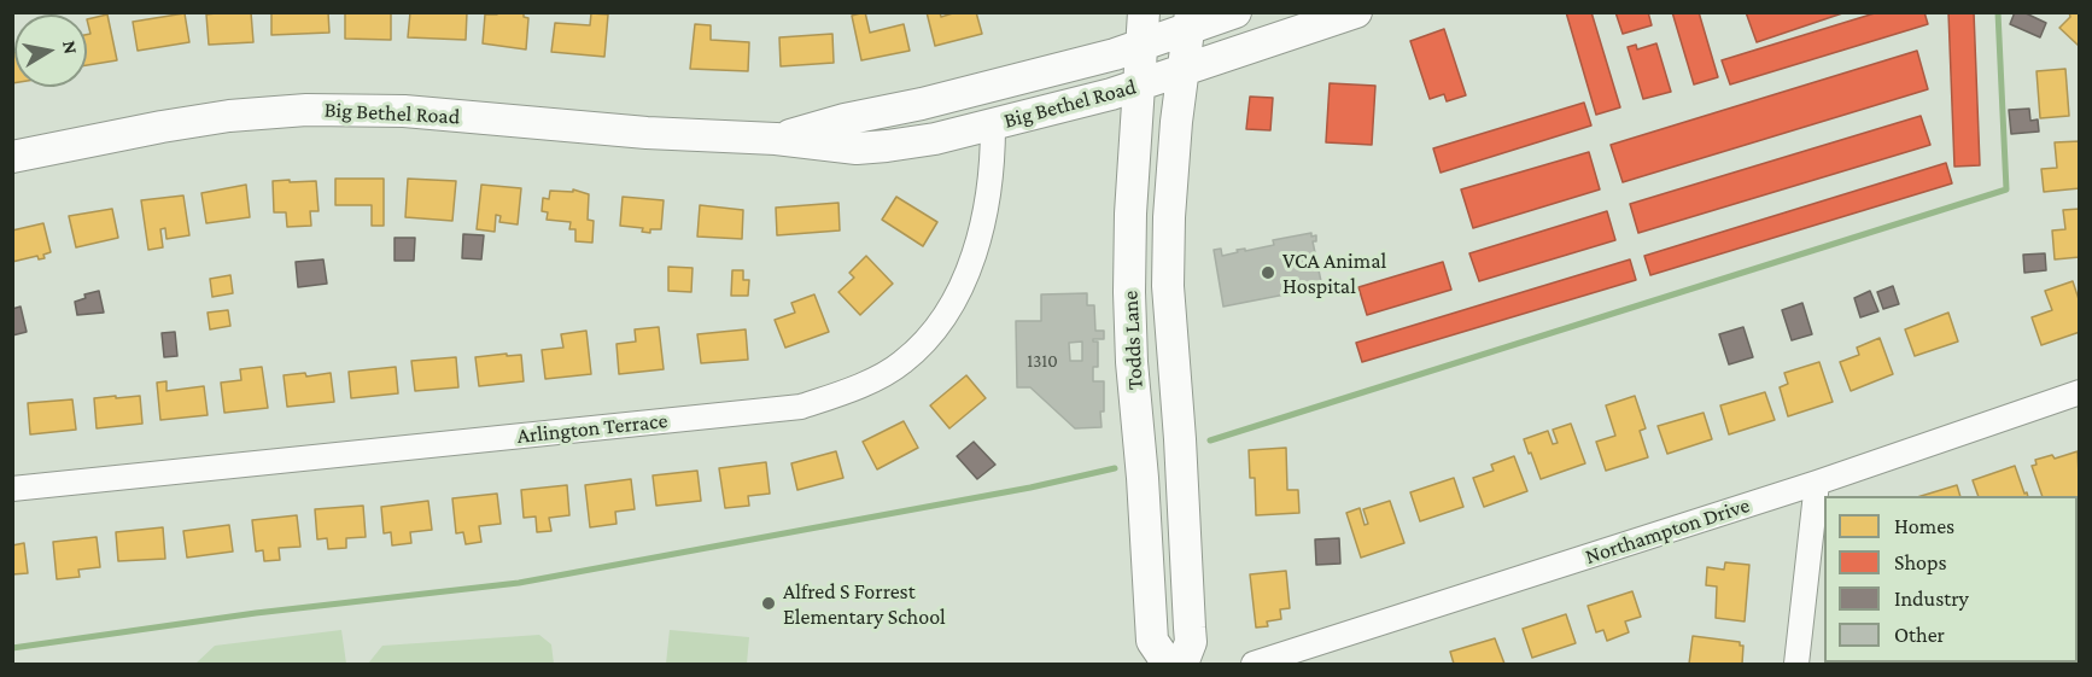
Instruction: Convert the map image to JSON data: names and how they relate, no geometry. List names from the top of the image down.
{
  "streets": {
    "main road": ["Big Bethel Road", "Todds Lane"],
    "street": ["Arlington Terrace", "Northampton Drive"]
  },
  "crossings": [
    ["Big Bethel Road", "Todds Lane"],
    ["Big Bethel Road", "Arlington Terrace"]
  ],
  "places": ["VCA Animal Hospital", "Alfred S Forrest Elementary School"],
  "house_numbers": ["1310"],
  "legend": [
    "Homes",
    "Shops",
    "Industry",
    "Other"
  ],
  "north": "right"
}
